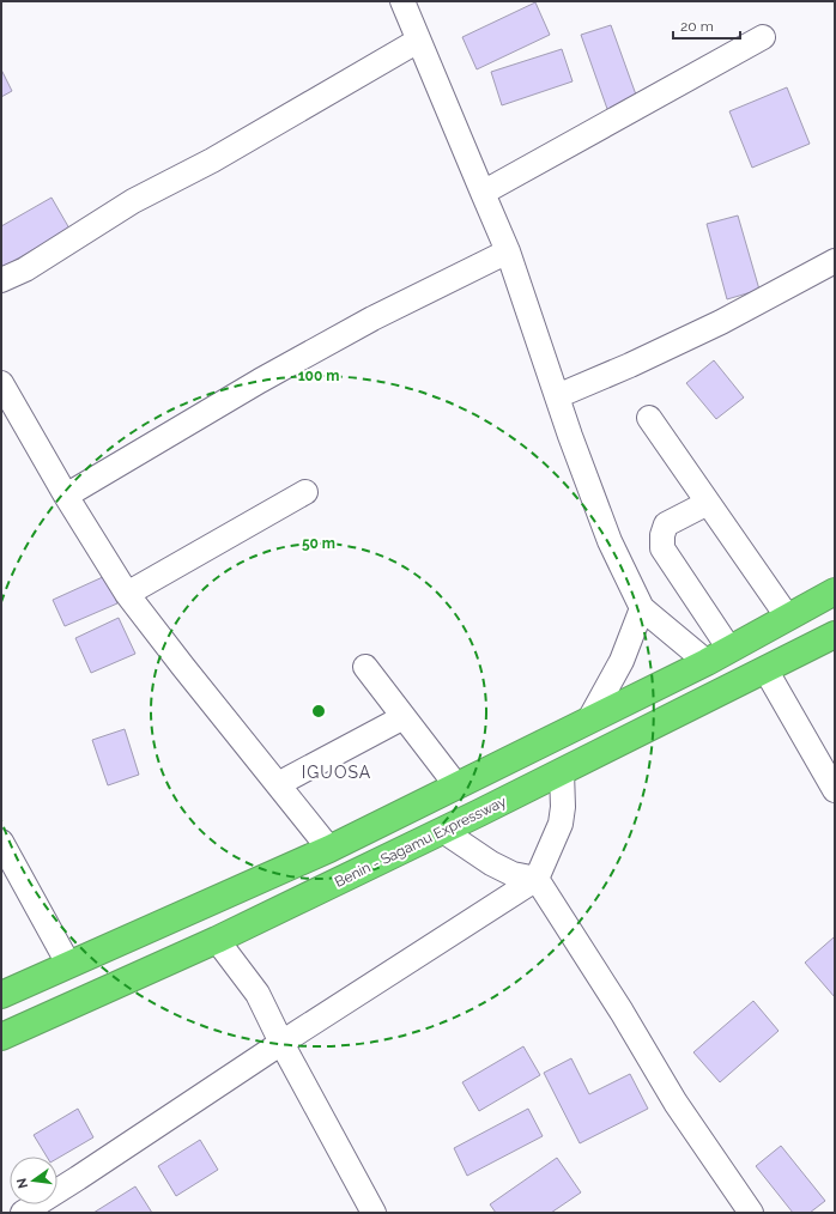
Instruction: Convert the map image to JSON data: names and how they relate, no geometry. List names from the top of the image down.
{
  "streets": {
    "highway": ["Benin - Sagamu Expressway"]
  },
  "districts": ["IGUOSA"],
  "scale_bar": "20 m",
  "north": "left",
  "rings": ["100 m", "50 m"]
}
